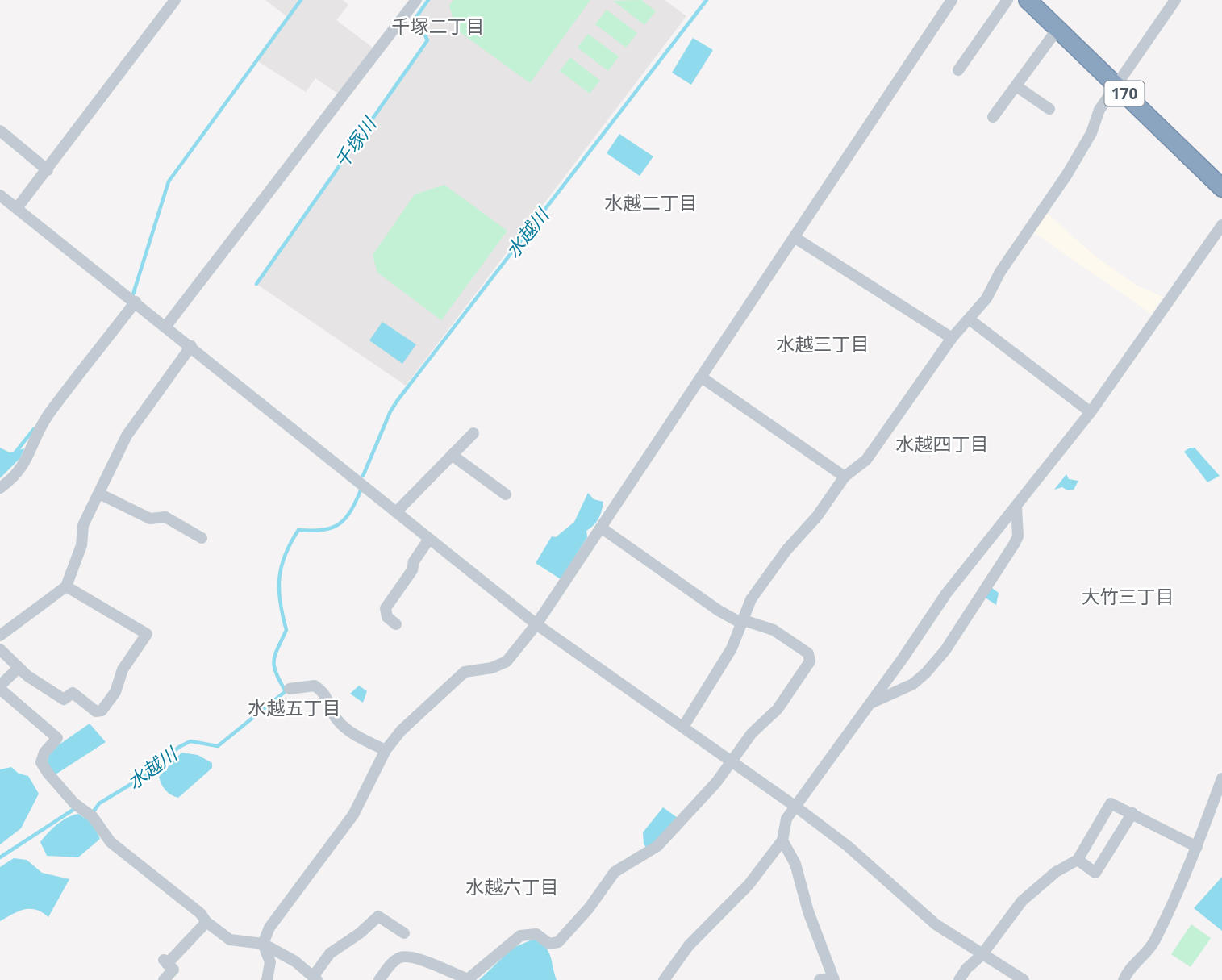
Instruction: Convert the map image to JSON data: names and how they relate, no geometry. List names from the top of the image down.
{
  "streets": {
    "highway": ["170"]
  },
  "districts": [
    "千塚二丁目",
    "水越二丁目",
    "水越三丁目",
    "水越四丁目",
    "大竹三丁目",
    "水越五丁目",
    "水越六丁目"
  ],
  "water": ["千塚川", "水越川"]
}
